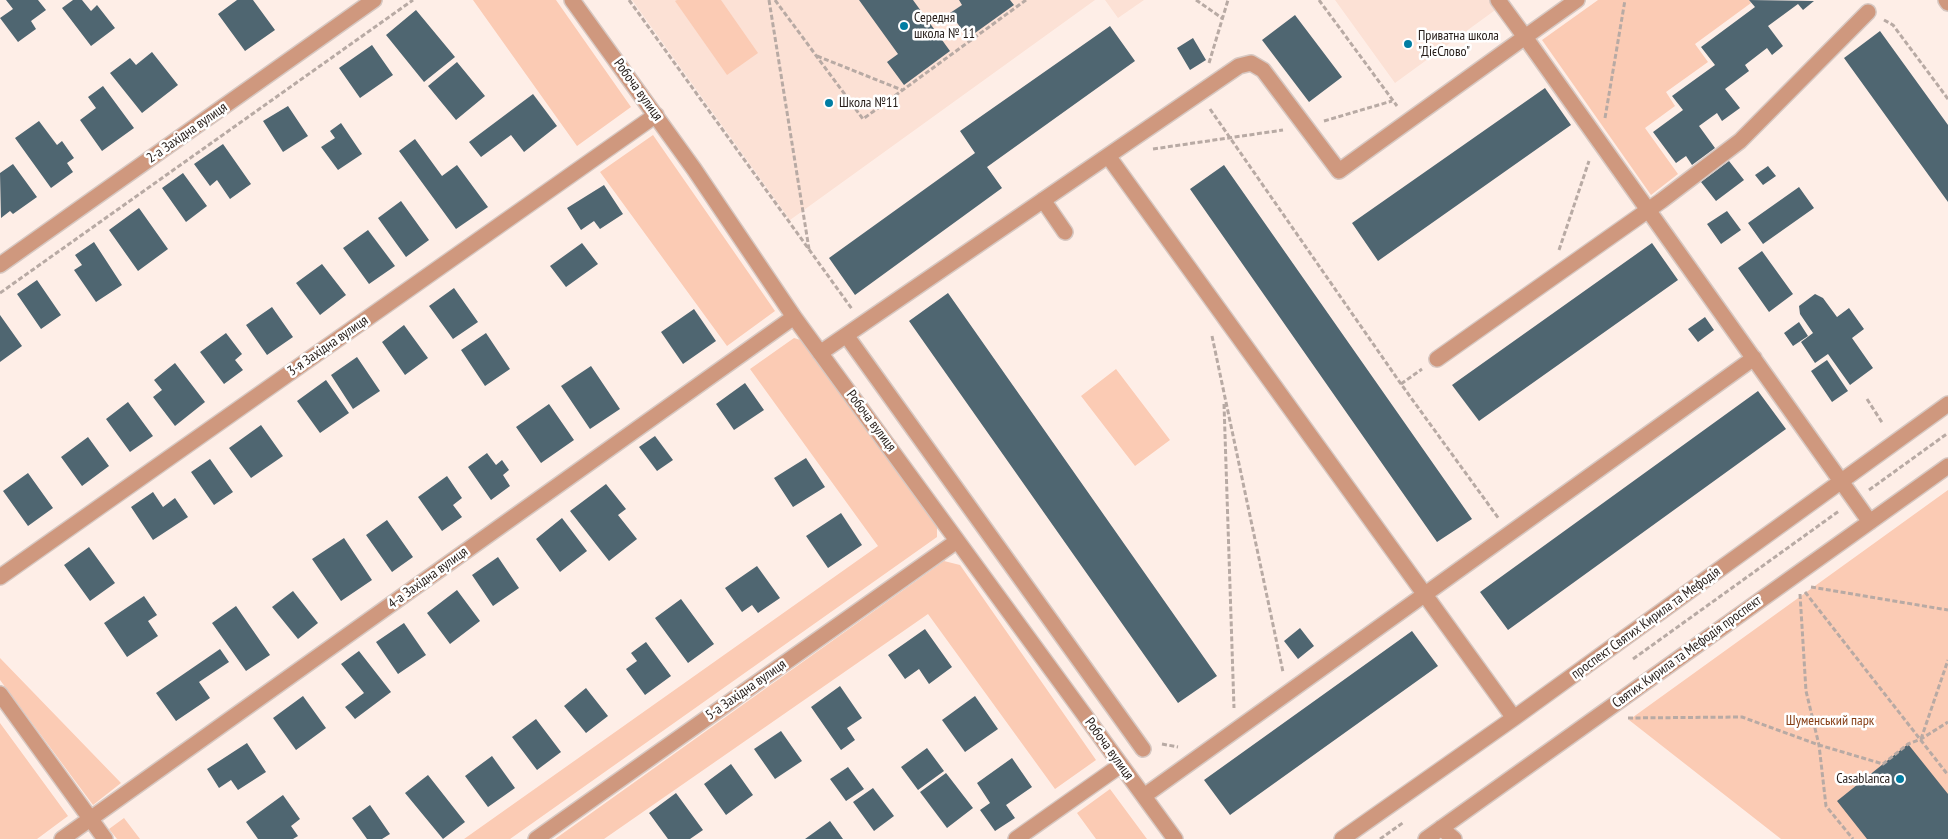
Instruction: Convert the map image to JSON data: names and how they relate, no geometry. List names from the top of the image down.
{
  "streets": {
    "street": [
      "Робоча вулиця",
      "2-а Західна вулиця",
      "3-я Західна вулиця",
      "4-а Західна вулиця",
      "проспект Святих Кирила та Мефодія",
      "Святих Кирила та Мефодія проспект",
      "5-а Західна вулиця"
    ]
  },
  "crossings": [
    ["Робоча вулиця", "3-я Західна вулиця"],
    ["Робоча вулиця", "4-а Західна вулиця"],
    ["Робоча вулиця", "5-а Західна вулиця"]
  ],
  "parks": ["Шуменський парк"],
  "places": [
    "Середня школа № 11",
    "Приватна школа \"ДієСлово\"",
    "Школа №11",
    "Casablanca"
  ]
}
